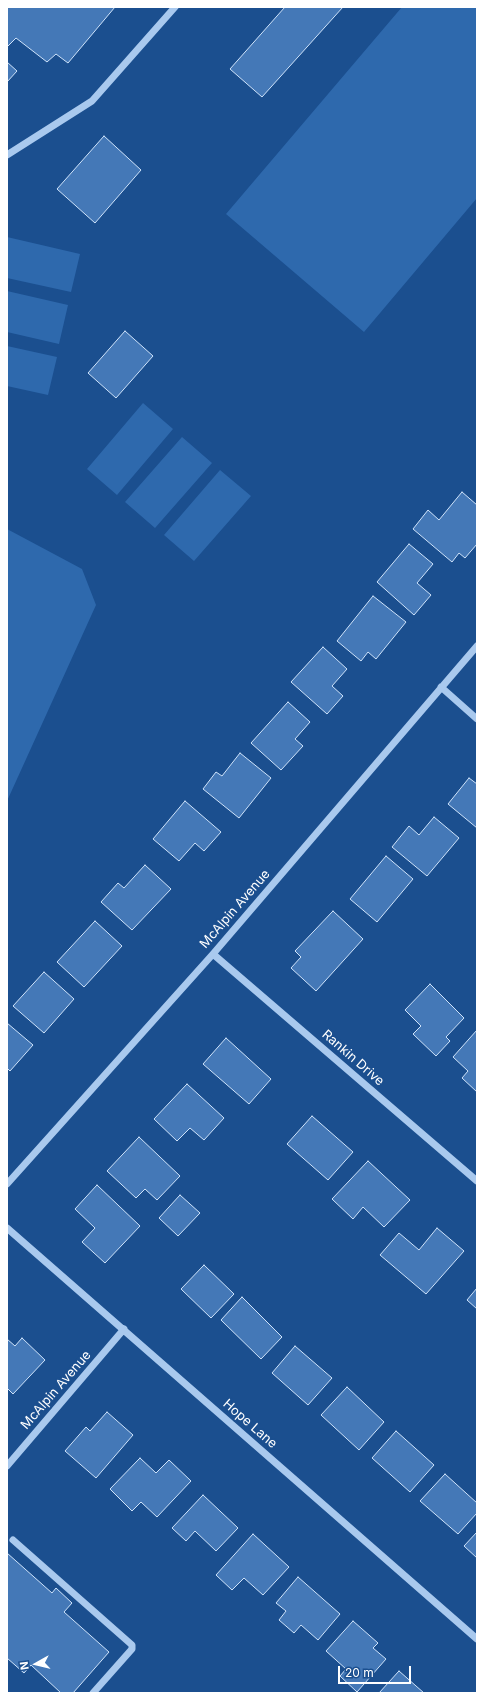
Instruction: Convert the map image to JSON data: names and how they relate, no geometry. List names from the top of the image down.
{
  "streets": {
    "street": ["McAlpin Avenue", "Rankin Drive", "Hope Lane"]
  },
  "crossings": [
    ["McAlpin Avenue", "Rankin Drive"],
    ["McAlpin Avenue", "Hope Lane"]
  ],
  "scale_bar": "20 m",
  "north": "left"
}
